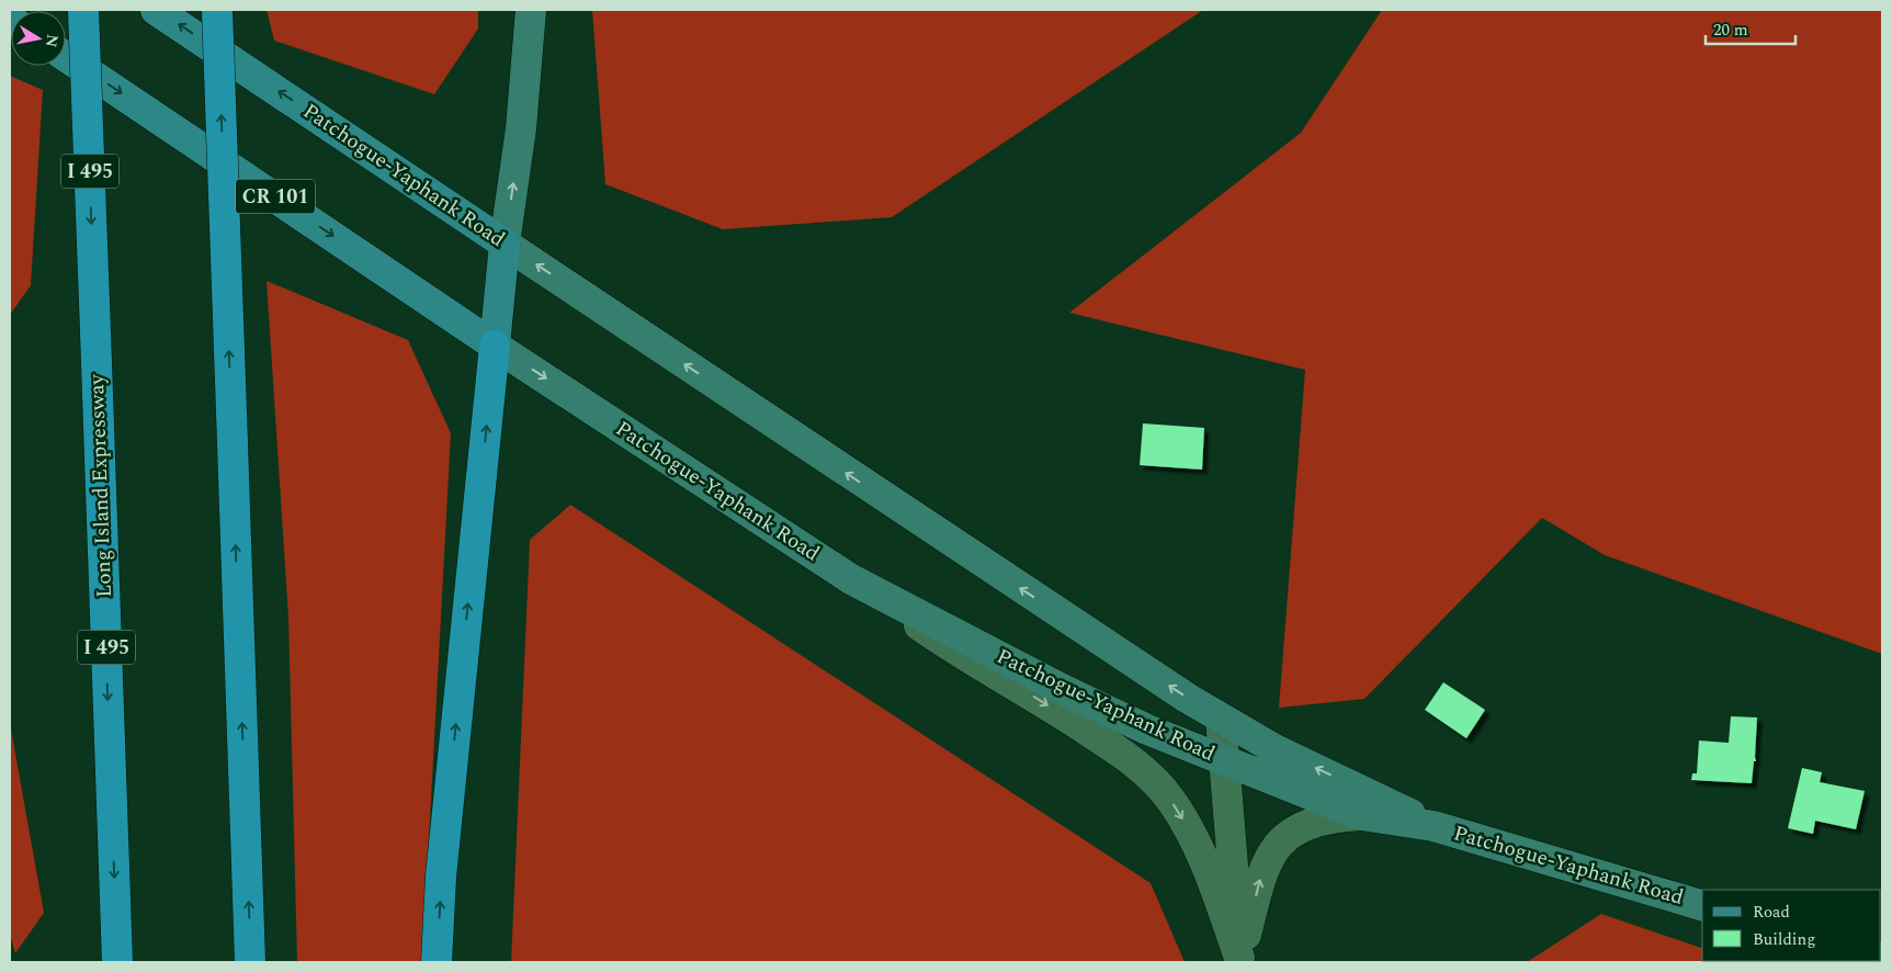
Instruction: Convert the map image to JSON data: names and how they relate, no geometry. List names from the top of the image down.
{
  "streets": {
    "highway": ["I 495", "Long Island Expressway"],
    "main road": ["Patchogue-Yaphank Road", "CR 101"]
  },
  "legend": ["Road", "Building"],
  "scale_bar": "20 m",
  "north": "right"
}
